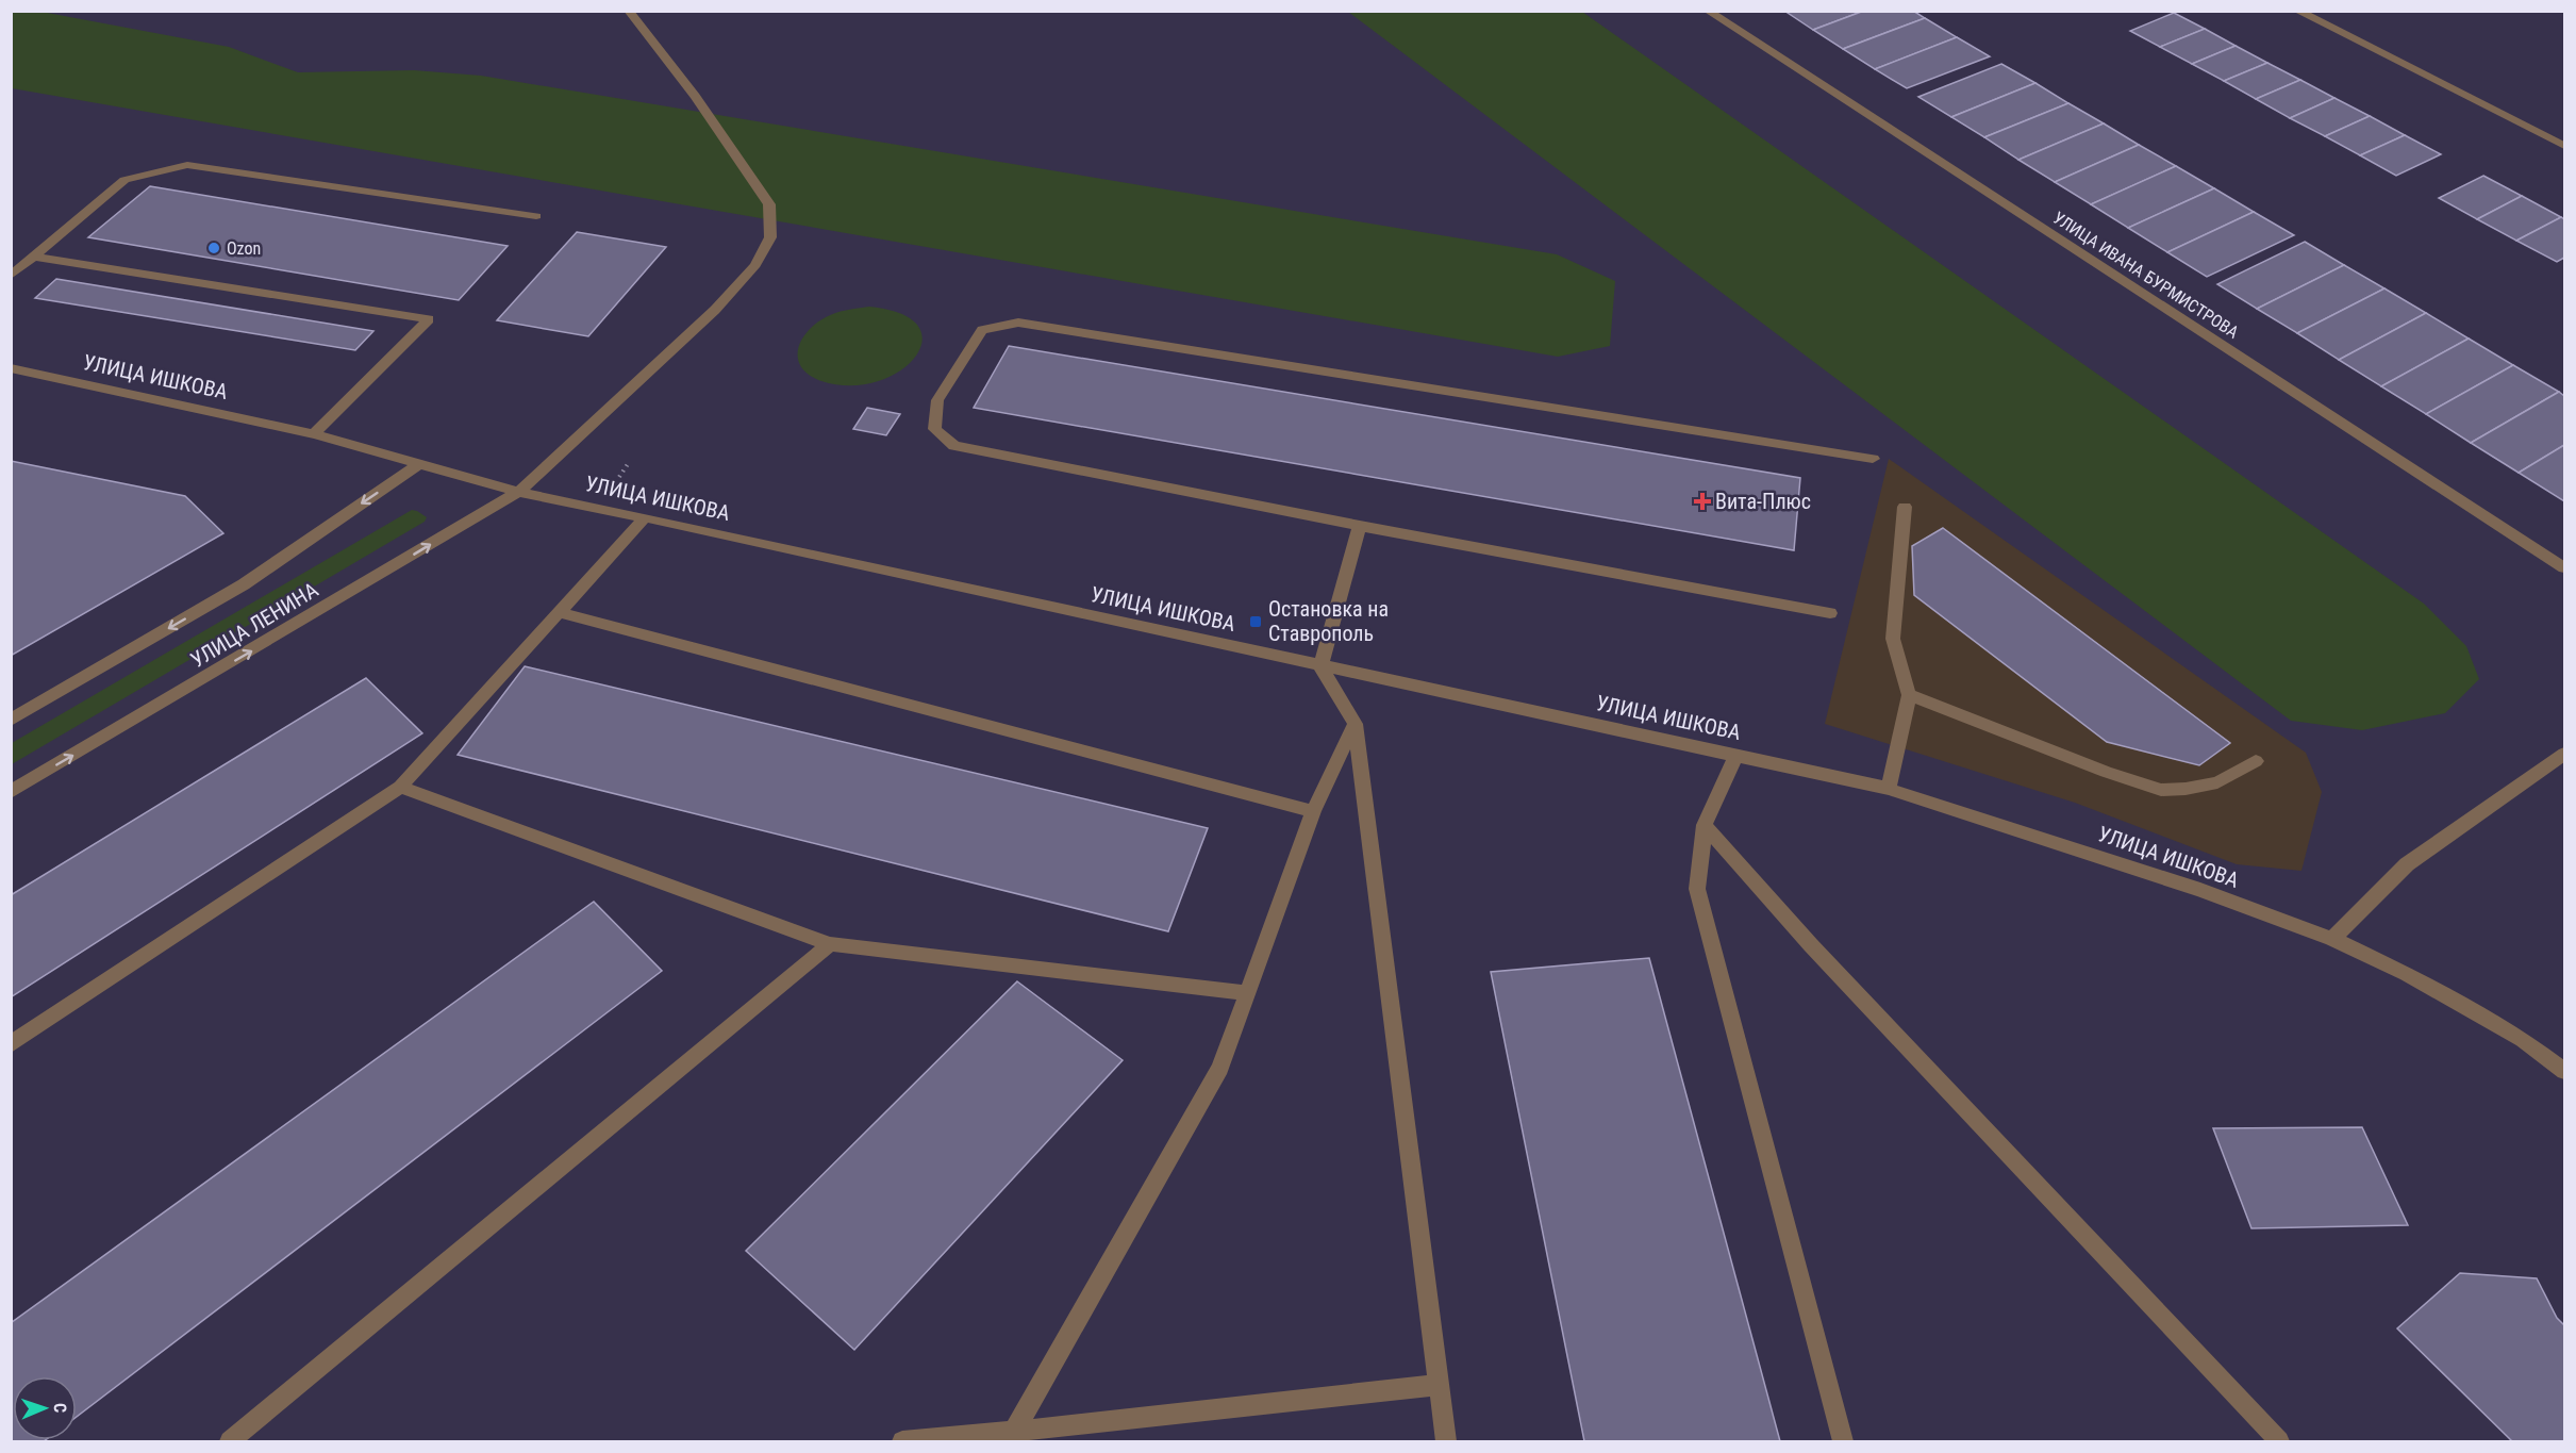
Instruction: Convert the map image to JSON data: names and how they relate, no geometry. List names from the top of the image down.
{
  "streets": {
    "street": ["УЛИЦА ИВАНА БУРМИСТРОВА", "УЛИЦА ИШКОВА", "УЛИЦА ЛЕНИНА"]
  },
  "crossings": [
    ["УЛИЦА ИШКОВА", "УЛИЦА ЛЕНИНА"]
  ],
  "places": {
    "other": ["Ozon"],
    "health": ["Вита-Плюс"],
    "transit": ["Остановка на Ставрополь"]
  },
  "north": "right"
}
